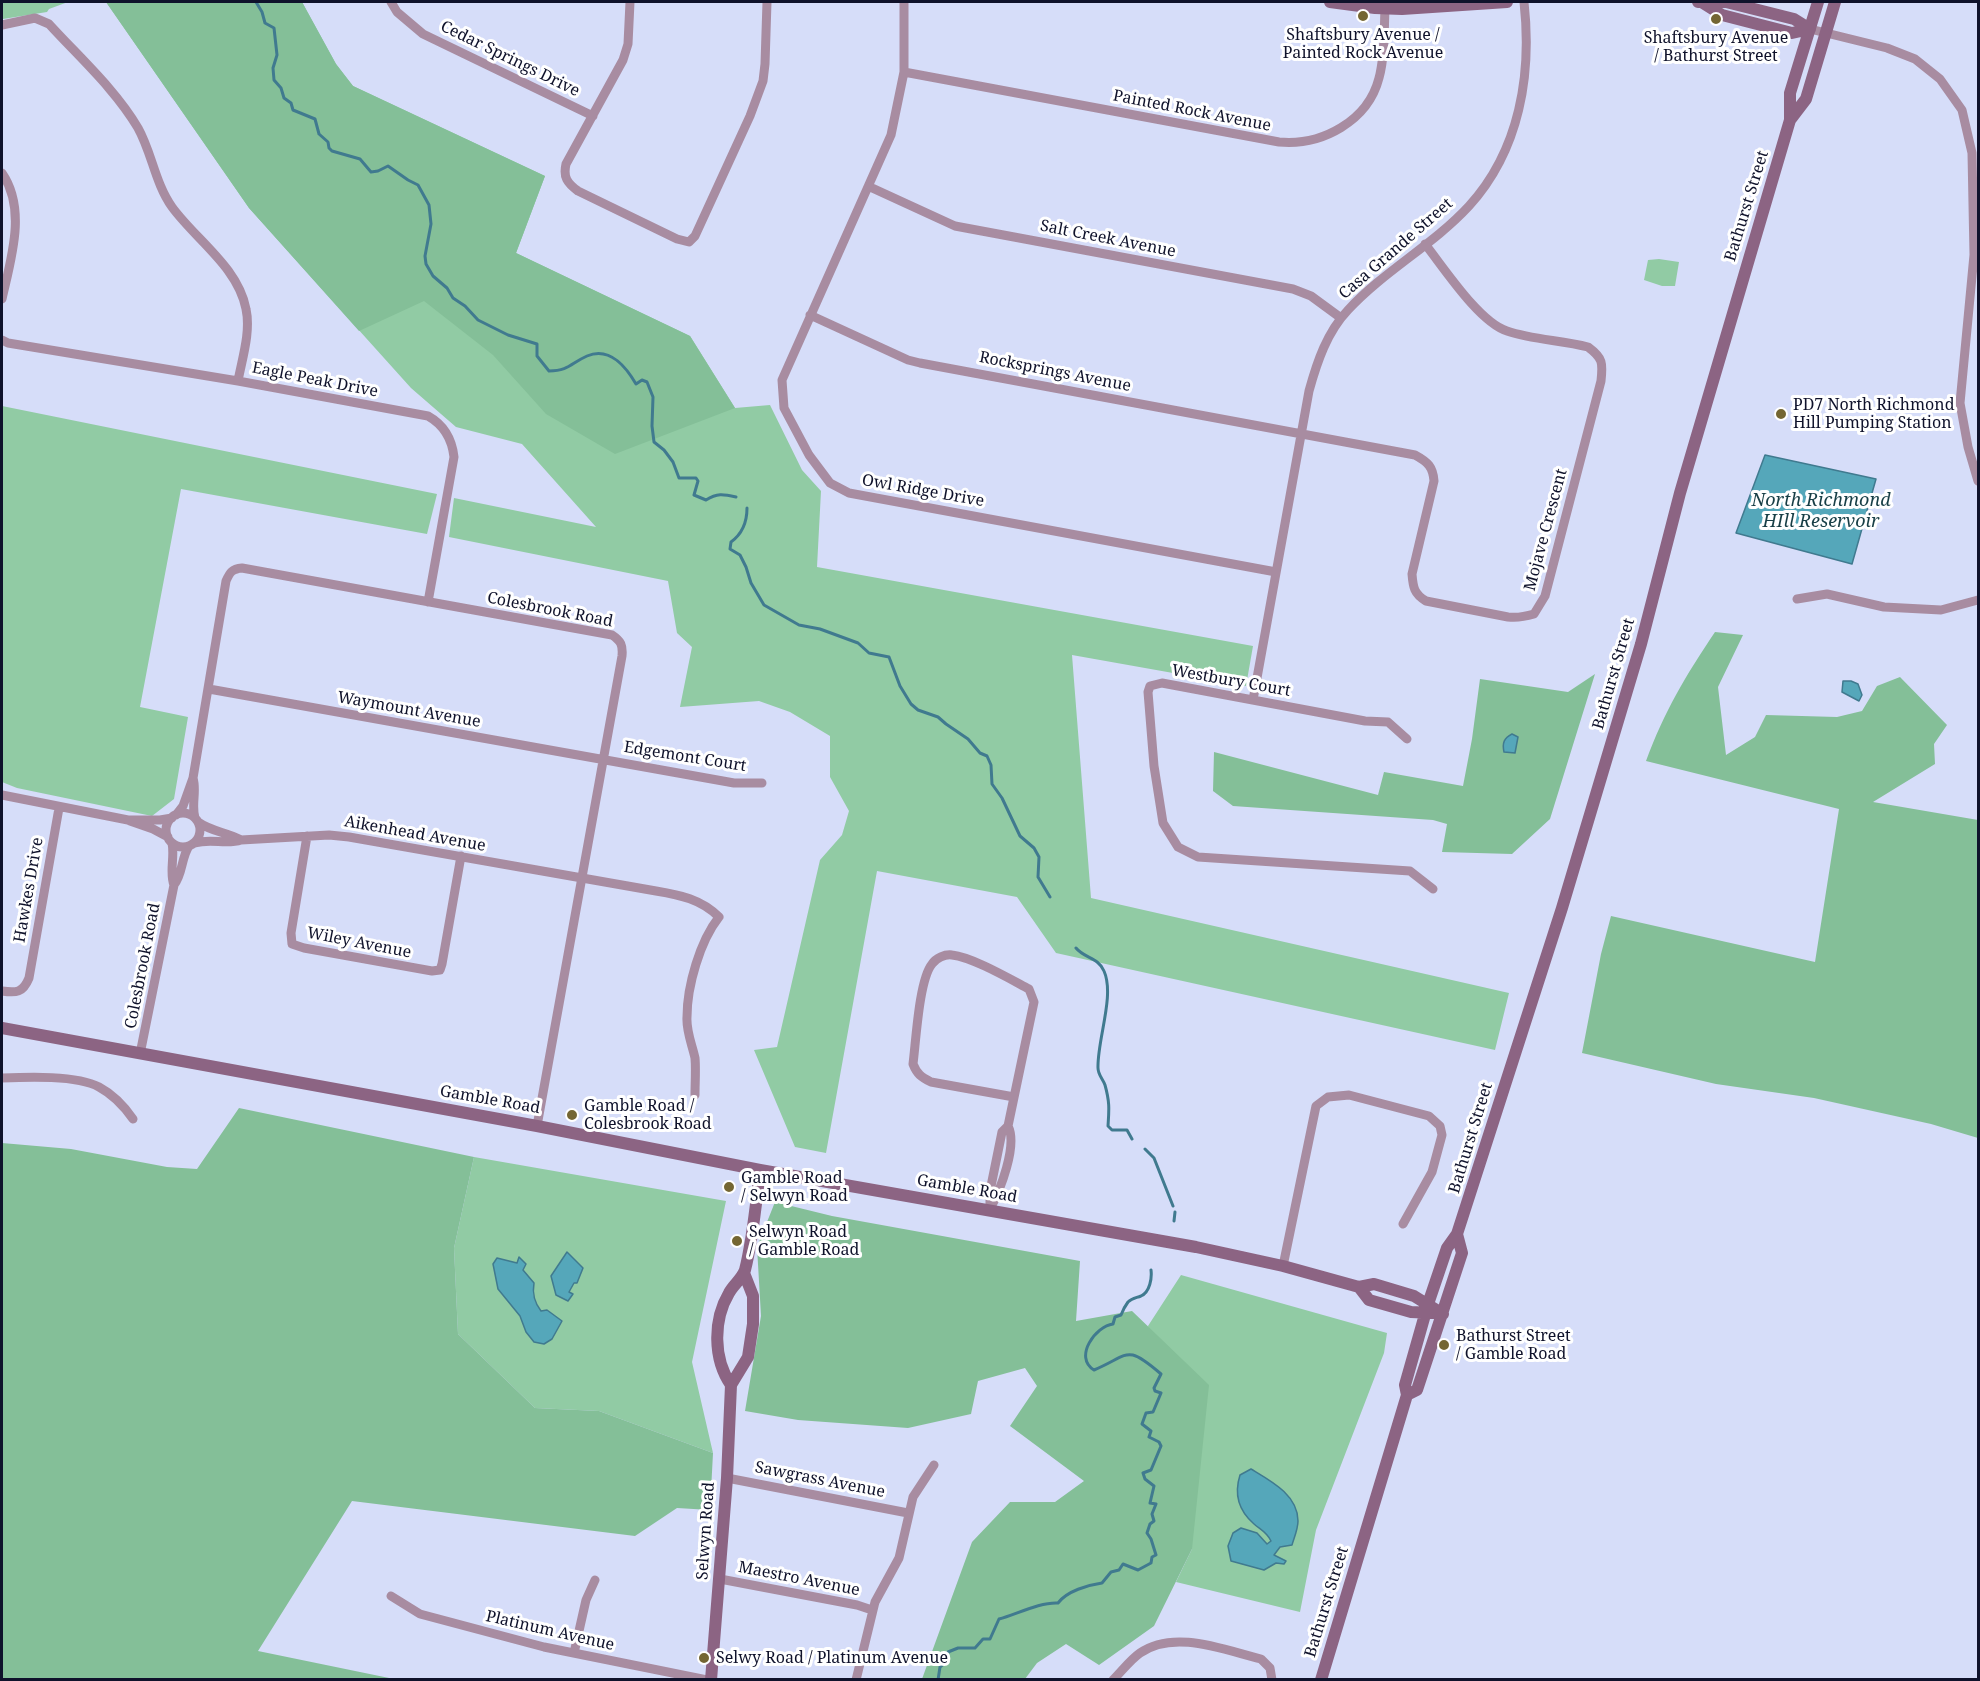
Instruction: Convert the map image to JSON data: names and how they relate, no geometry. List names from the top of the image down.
{
  "streets": {
    "main road": ["Bathurst Street", "Gamble Road", "Selwyn Road"],
    "street": [
      "Cedar Springs Drive",
      "Painted Rock Avenue",
      "Salt Creek Avenue",
      "Casa Grande Street",
      "Rocksprings Avenue",
      "Eagle Peak Drive",
      "Owl Ridge Drive",
      "Mojave Crescent",
      "Colesbrook Road",
      "Westbury Court",
      "Waymount Avenue",
      "Edgemont Court",
      "Aikenhead Avenue",
      "Hawkes Drive",
      "Wiley Avenue",
      "Sawgrass Avenue",
      "Maestro Avenue",
      "Platinum Avenue"
    ]
  },
  "crossings": [
    ["Painted Rock Avenue", "Owl Ridge Drive"],
    ["Bathurst Street", "Gamble Road"],
    ["Salt Creek Avenue", "Casa Grande Street"],
    ["Salt Creek Avenue", "Owl Ridge Drive"],
    ["Casa Grande Street", "Rocksprings Avenue"],
    ["Casa Grande Street", "Owl Ridge Drive"],
    ["Casa Grande Street", "Mojave Crescent"],
    ["Casa Grande Street", "Westbury Court"],
    ["Rocksprings Avenue", "Owl Ridge Drive"],
    ["Rocksprings Avenue", "Mojave Crescent"],
    ["Eagle Peak Drive", "Colesbrook Road"],
    ["Colesbrook Road", "Waymount Avenue"],
    ["Colesbrook Road", "Edgemont Court"],
    ["Colesbrook Road", "Aikenhead Avenue"],
    ["Colesbrook Road", "Gamble Road"],
    ["Waymount Avenue", "Edgemont Court"],
    ["Aikenhead Avenue", "Wiley Avenue"],
    ["Gamble Road", "Selwyn Road"],
    ["Sawgrass Avenue", "Selwyn Road"],
    ["Selwyn Road", "Maestro Avenue"]
  ],
  "water": ["North Richmond HIll Reservoir"],
  "places": [
    "Shaftsbury Avenue / Painted Rock Avenue",
    "Shaftsbury Avenue / Bathurst Street",
    "PD7 North Richmond Hill Pumping Station",
    "Gamble Road / Colesbrook Road",
    "Gamble Road / Selwyn Road",
    "Selwyn Road / Gamble Road",
    "Bathurst Street / Gamble Road",
    "Selwy Road / Platinum Avenue"
  ]
}
